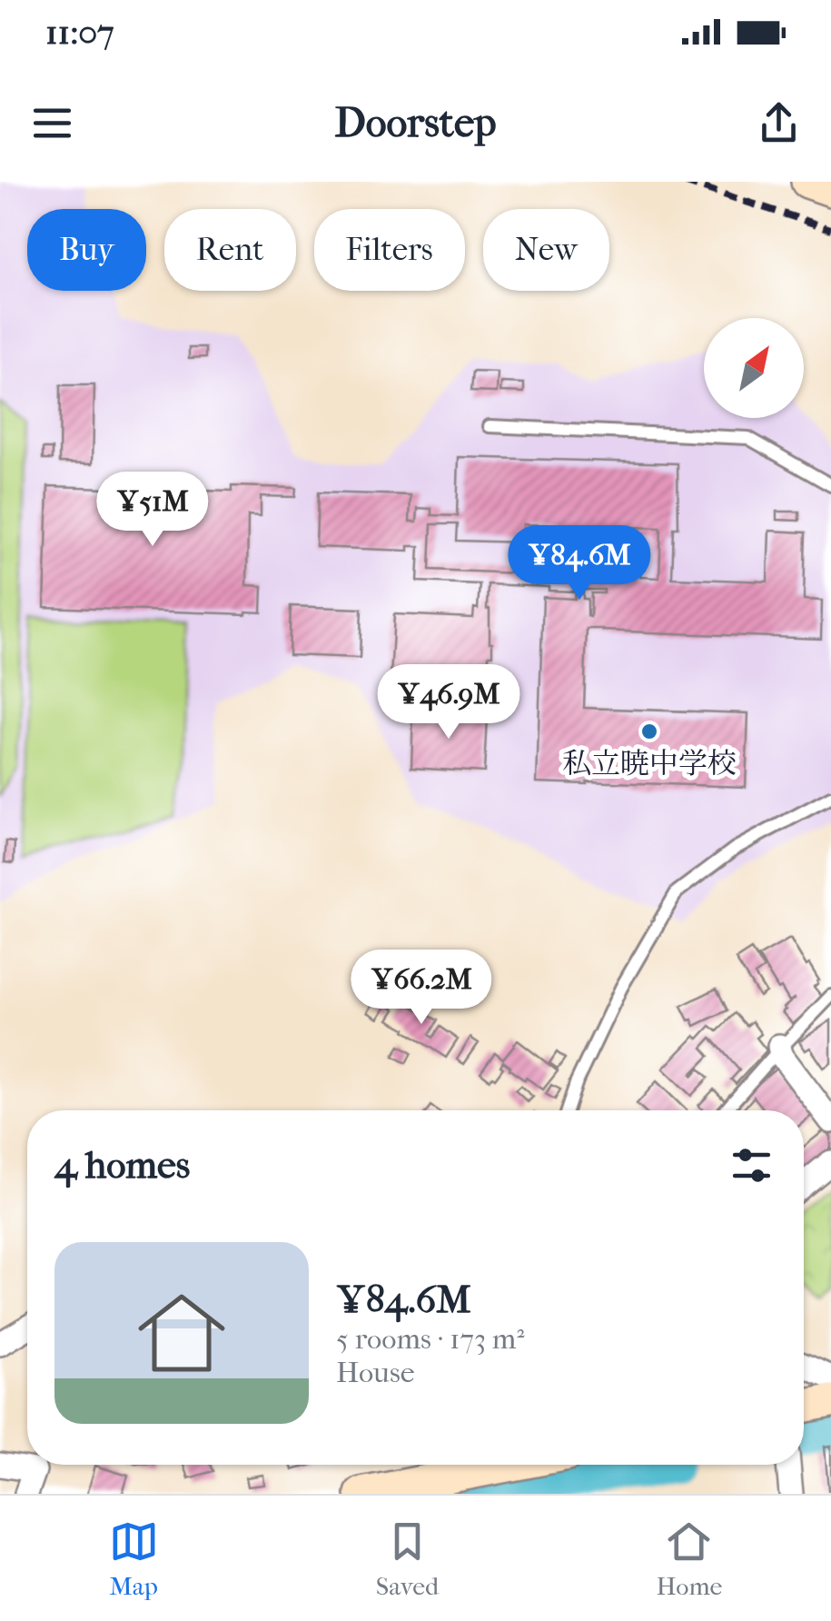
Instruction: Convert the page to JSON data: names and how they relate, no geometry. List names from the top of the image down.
{
  "places": ["私立暁中学校"],
  "north": "top right",
  "page": {
    "status": "11:07",
    "header": "Doorstep",
    "chip": [
      "Buy",
      "Rent",
      "Filters",
      "New"
    ],
    "price": [
      "¥51M",
      "¥84.6M",
      "¥46.9M",
      "¥66.2M"
    ],
    "heading": "4 homes",
    "list": [
      {
        "name": "¥84.6M",
        "note": "5 rooms · 173 m² · House"
      }
    ],
    "tabs": ["Map", "Saved", "Home"]
  }
}
